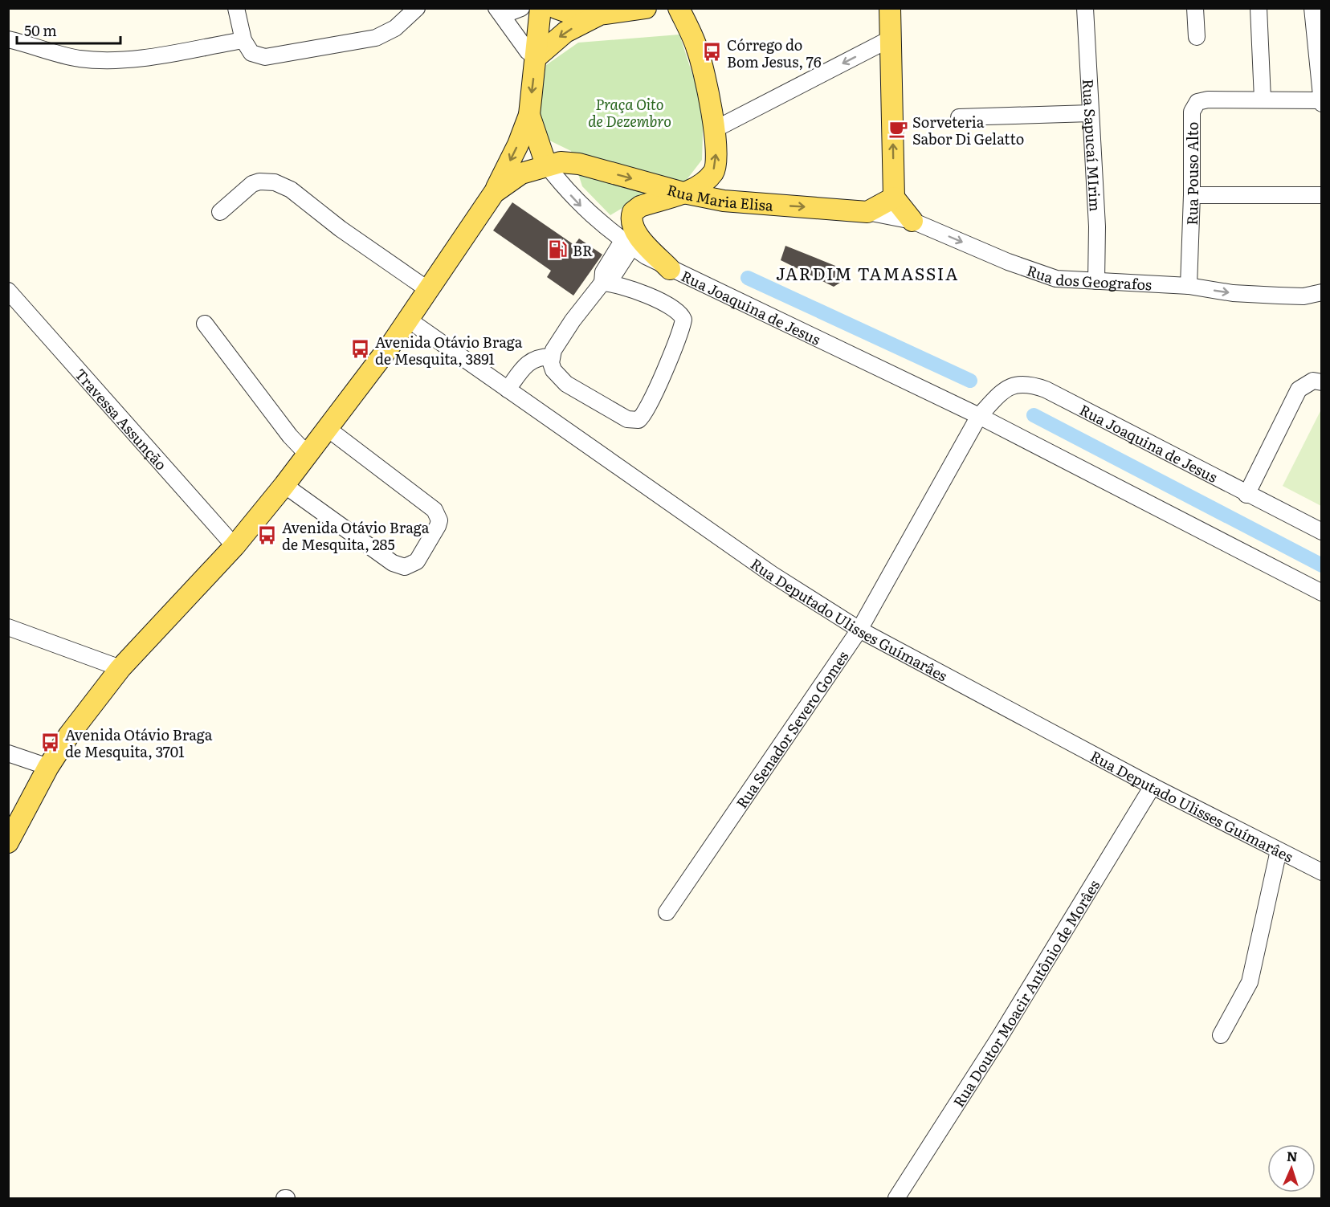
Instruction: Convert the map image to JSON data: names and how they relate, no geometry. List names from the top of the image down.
{
  "streets": {
    "main road": ["Rua Maria Elisa"],
    "street": [
      "Rua Sapucaí MIrim",
      "Rua Pouso Alto",
      "Rua dos Geografos",
      "Rua Joaquina de Jesus",
      "Travessa Assunção",
      "Rua Deputado Ulisses Guímarâes",
      "Rua Senador Severo Gomes",
      "Rua Doutor Moacir Antônio de Morâes"
    ]
  },
  "crossings": [
    ["Rua Sapucaí MIrim", "Rua dos Geografos"],
    ["Rua Pouso Alto", "Rua dos Geografos"],
    ["Rua Maria Elisa", "Rua dos Geografos"],
    ["Rua Maria Elisa", "Rua Joaquina de Jesus"],
    ["Rua Joaquina de Jesus", "Rua Senador Severo Gomes"],
    ["Rua Deputado Ulisses Guímarâes", "Rua Senador Severo Gomes"],
    ["Rua Deputado Ulisses Guímarâes", "Rua Doutor Moacir Antônio de Morâes"]
  ],
  "one_way": ["Rua Maria Elisa"],
  "districts": ["JARDIM TAMASSIA"],
  "parks": ["Praça Oito de Dezembro"],
  "places": {
    "bus stop": [
      "Córrego do Bom Jesus, 76",
      "Avenida Otávio Braga de Mesquita, 3891",
      "Avenida Otávio Braga de Mesquita, 285",
      "Avenida Otávio Braga de Mesquita, 3701"
    ],
    "cafe": ["Sorveteria Sabor Di Gelatto"],
    "fuel station": ["BR"]
  },
  "scale_bar": "50 m",
  "north": "top"
}
